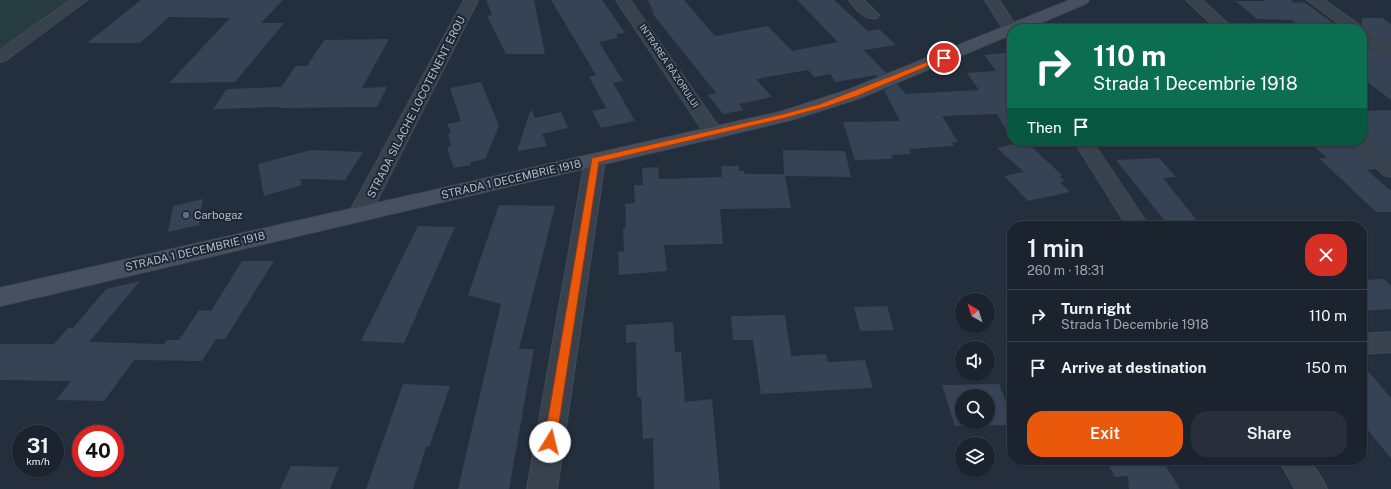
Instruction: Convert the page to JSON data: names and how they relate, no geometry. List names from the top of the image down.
{
  "streets": {
    "main road": ["STRADA 1 DECEMBRIE 1918"],
    "street": ["INTRAREA RĂZORULUI", "STRADA SILACHE LOCOTENENT EROU"]
  },
  "crossings": [
    ["INTRAREA RĂZORULUI", "STRADA 1 DECEMBRIE 1918"],
    ["STRADA SILACHE LOCOTENENT EROU", "STRADA 1 DECEMBRIE 1918"]
  ],
  "places": ["Carbogaz"],
  "north": "top left",
  "page": {
    "turn": ["110 m", "Strada 1 Decembrie 1918"],
    "then": "Then",
    "heading": ["1 min", "260 m · 18:31"],
    "list": [
      {
        "name": "Turn right",
        "note": "Strada 1 Decembrie 1918",
        "value": "110 m"
      },
      {
        "name": "Arrive at destination",
        "value": "150 m"
      }
    ],
    "buttons": ["Exit", "Share"],
    "speed": "31 km/h",
    "limit": "40"
  }
}
